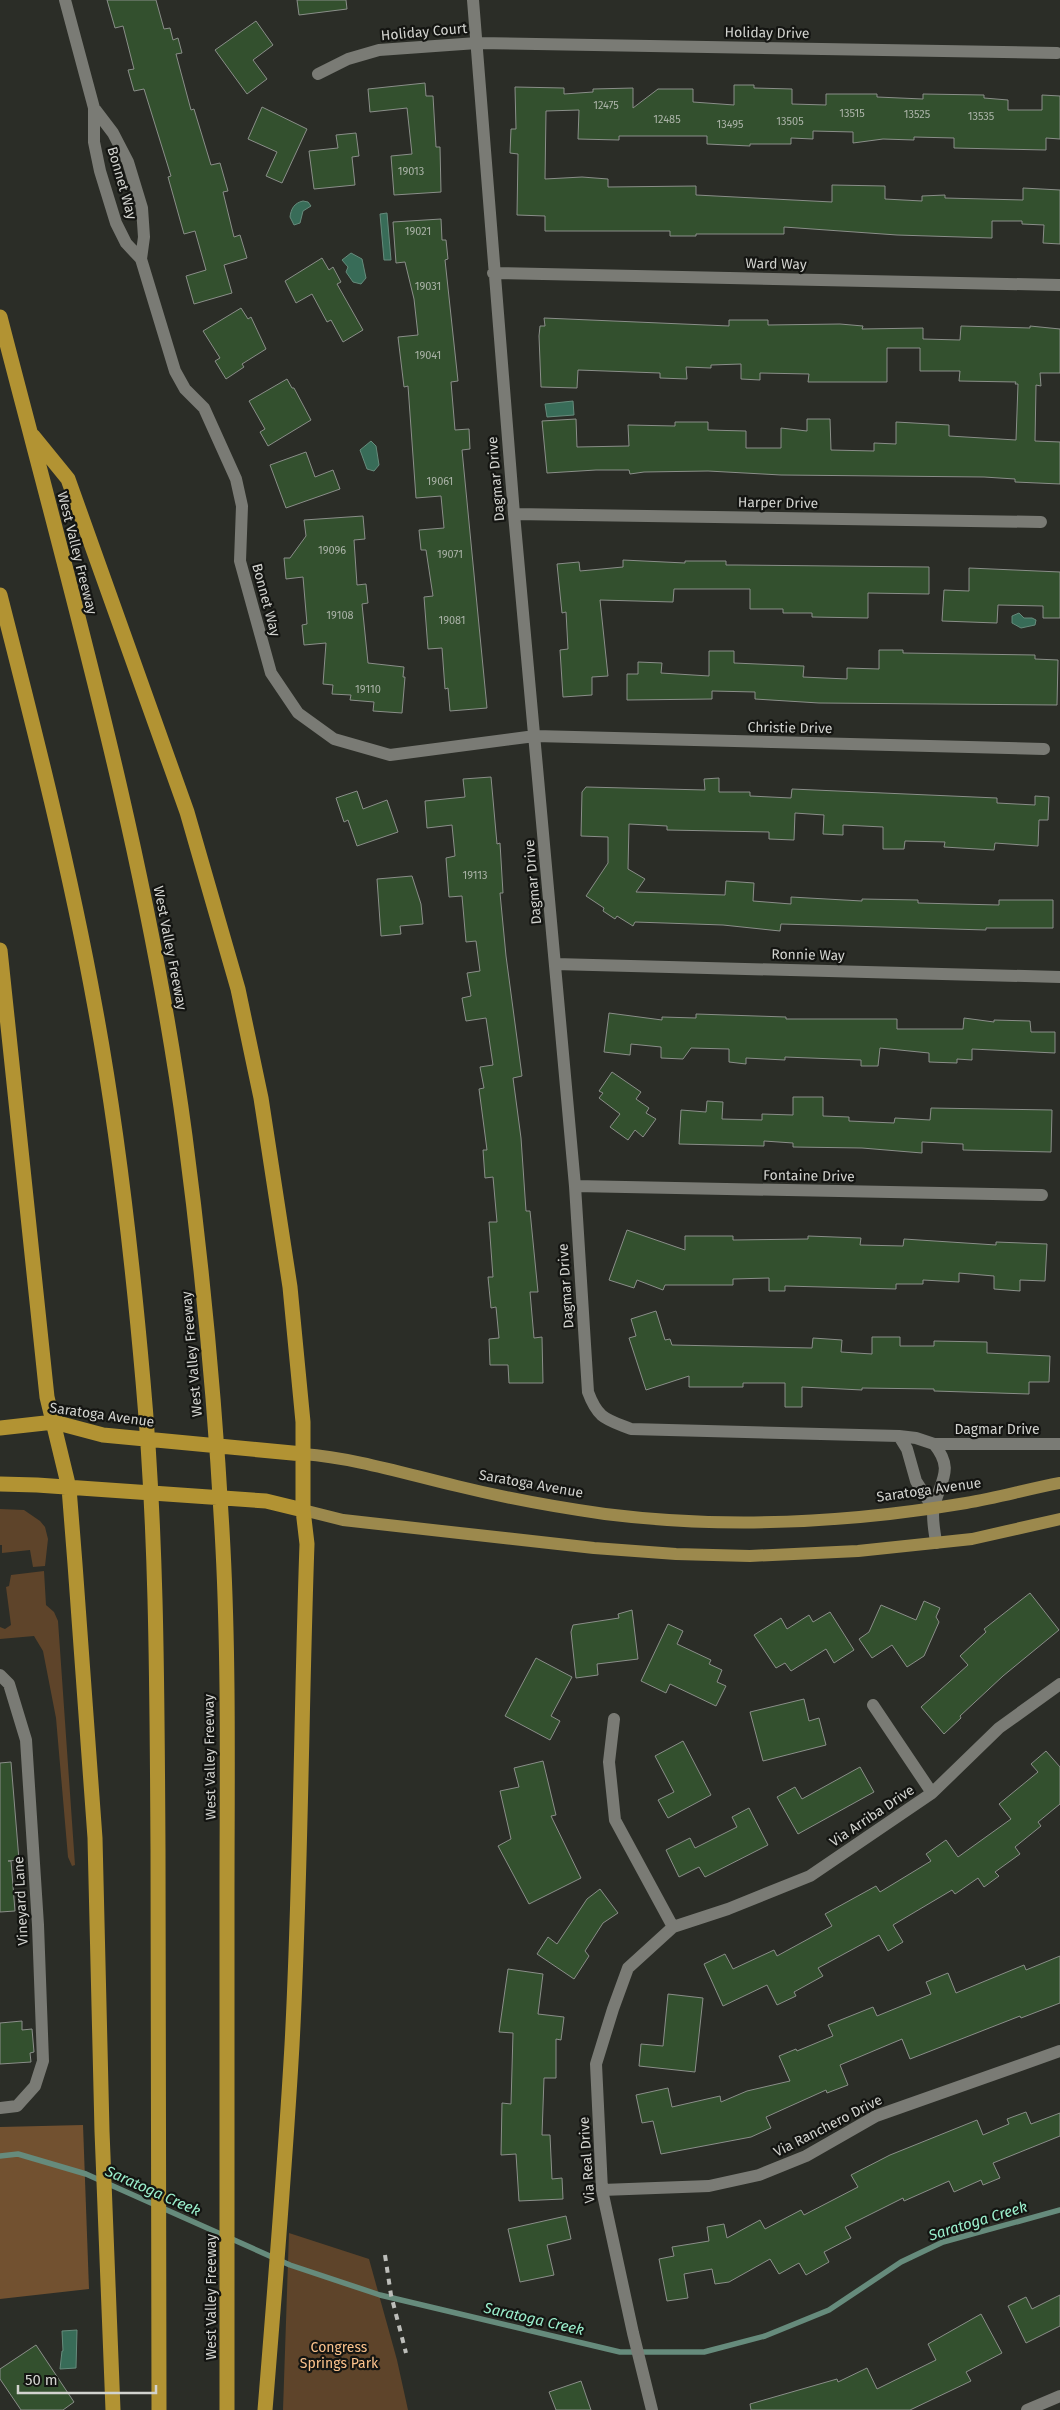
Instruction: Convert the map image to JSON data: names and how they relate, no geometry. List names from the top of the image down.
{
  "streets": {
    "highway": ["West Valley Freeway", "Saratoga Avenue"],
    "street": [
      "Holiday Court",
      "Holiday Drive",
      "Bonnet Way",
      "Ward Way",
      "Dagmar Drive",
      "Harper Drive",
      "Christie Drive",
      "Ronnie Way",
      "Fontaine Drive",
      "Via Arriba Drive",
      "Vineyard Lane",
      "Via Ranchero Drive",
      "Via Real Drive"
    ]
  },
  "crossings": [
    ["Holiday Court", "Holiday Drive"],
    ["Holiday Court", "Dagmar Drive"],
    ["Holiday Drive", "Dagmar Drive"],
    ["Bonnet Way", "Dagmar Drive"],
    ["Bonnet Way", "Christie Drive"],
    ["Ward Way", "Dagmar Drive"],
    ["Dagmar Drive", "Harper Drive"],
    ["Dagmar Drive", "Christie Drive"],
    ["Dagmar Drive", "Ronnie Way"],
    ["Dagmar Drive", "Fontaine Drive"],
    ["Dagmar Drive", "Saratoga Avenue"],
    ["Via Arriba Drive", "Via Real Drive"],
    ["Via Ranchero Drive", "Via Real Drive"]
  ],
  "water": ["Saratoga Creek"],
  "parks": ["Congress Springs Park"],
  "house_numbers": [
    "12475",
    "13515",
    "13525",
    "13535",
    "12485",
    "13505",
    "13495",
    "19013",
    "19021",
    "19031",
    "19041",
    "19061",
    "19096",
    "19071",
    "19108",
    "19081",
    "19110",
    "19113"
  ],
  "scale_bar": "50 m"
}
